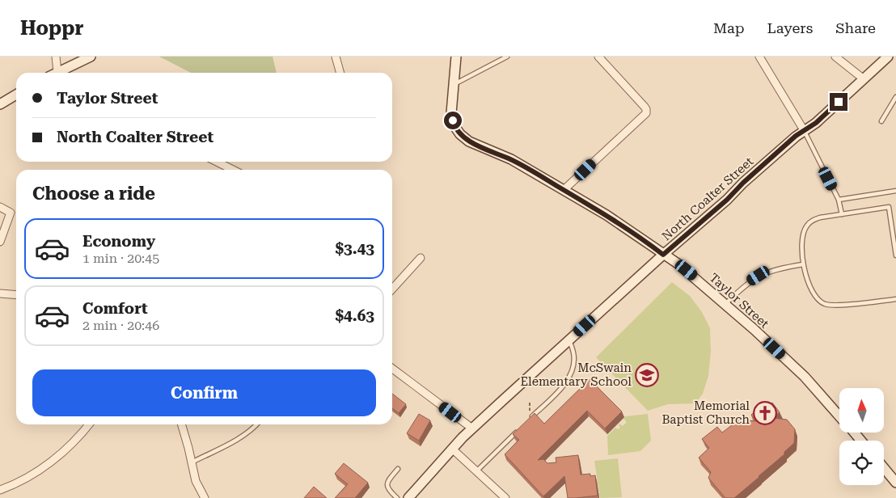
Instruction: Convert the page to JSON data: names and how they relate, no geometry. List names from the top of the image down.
{
  "streets": {
    "street": ["North Coalter Street", "Taylor Street"]
  },
  "crossings": [
    ["North Coalter Street", "Taylor Street"]
  ],
  "places": {
    "school or university": ["McSwain Elementary School"],
    "church": ["Memorial Baptist Church"]
  },
  "north": "top",
  "page": {
    "header": "Hoppr",
    "nav": ["Map", "Layers", "Share"],
    "banner": ["Taylor Street", "North Coalter Street"],
    "heading": "Choose a ride",
    "list": [
      {
        "name": "Economy",
        "note": "1 min · 20:45",
        "value": "$3.43"
      },
      {
        "name": "Comfort",
        "note": "2 min · 20:46",
        "value": "$4.63"
      }
    ],
    "buttons": "Confirm"
  }
}
